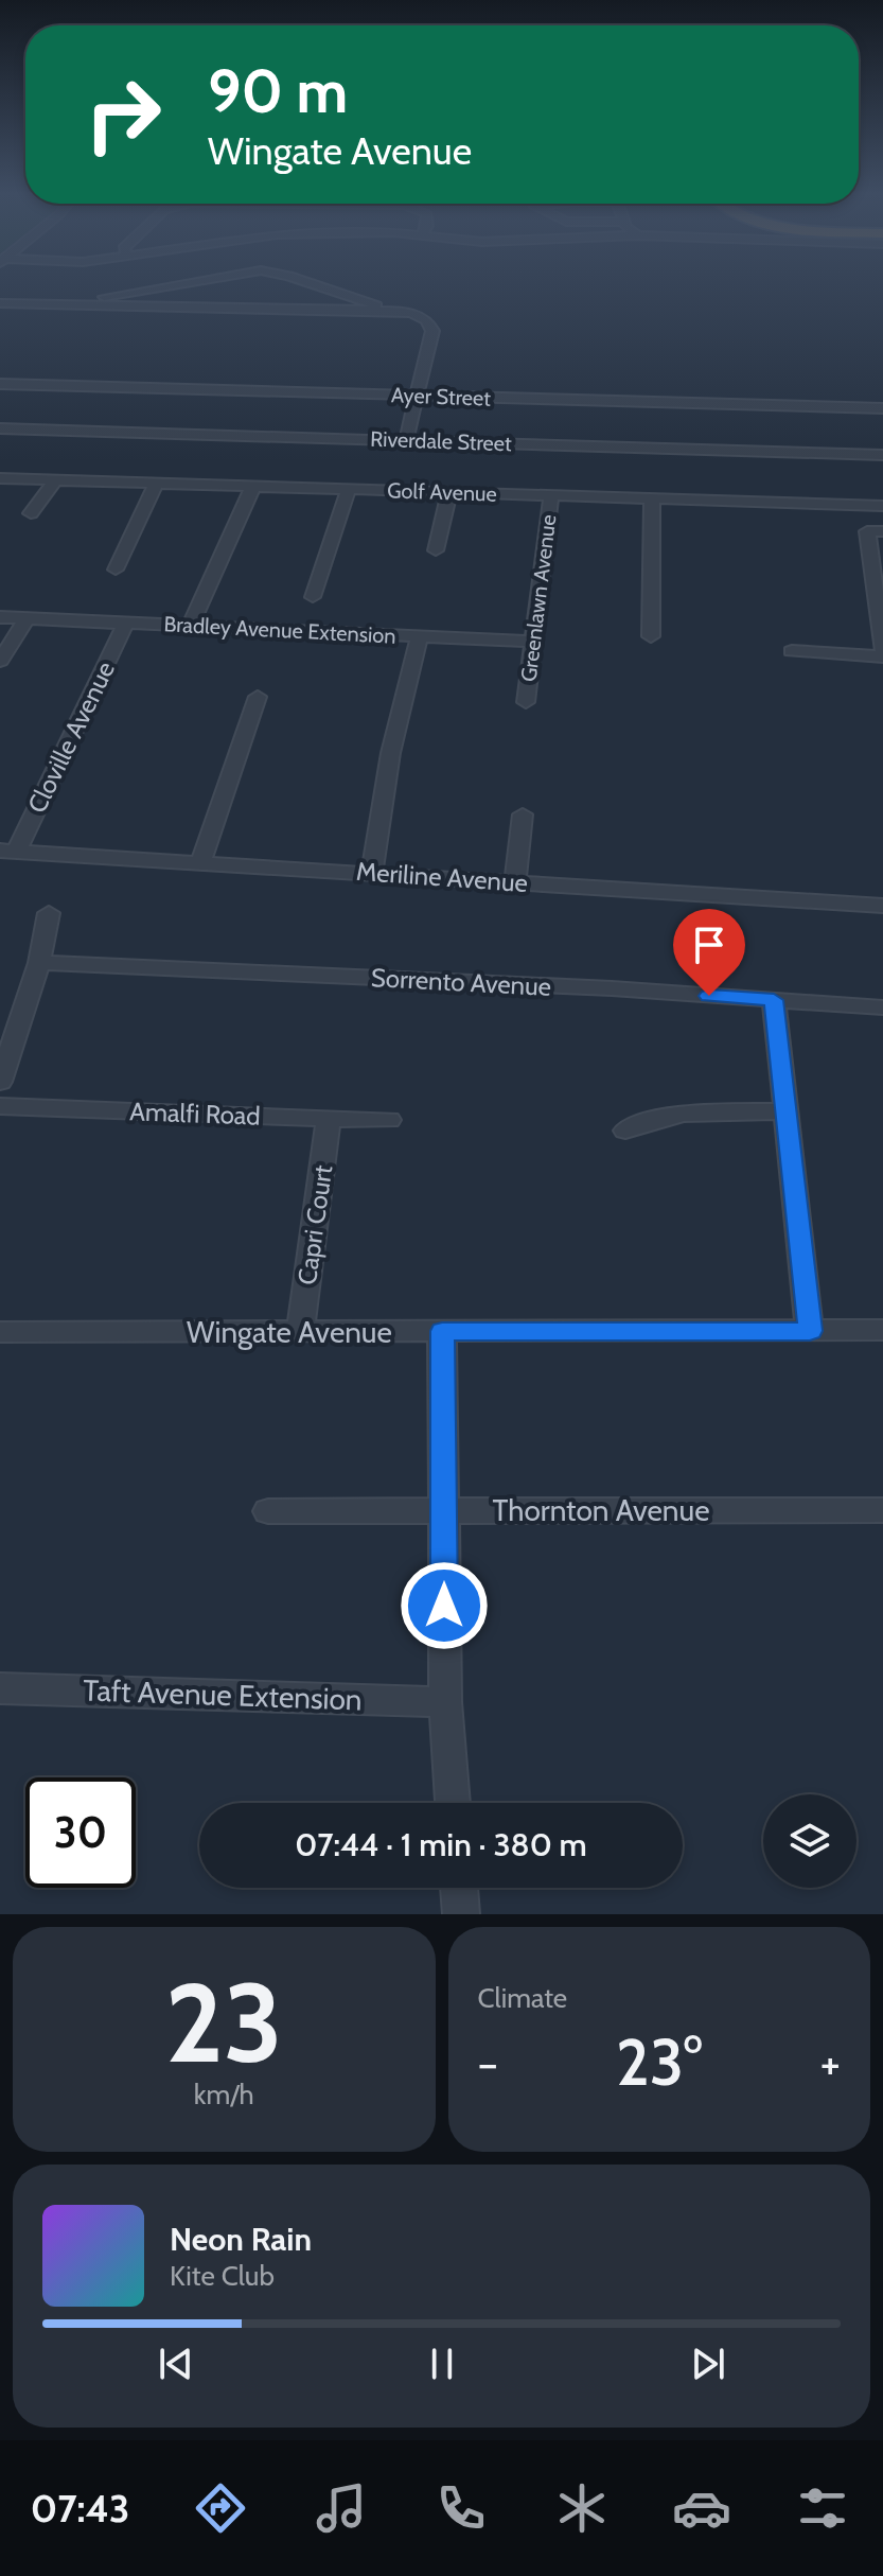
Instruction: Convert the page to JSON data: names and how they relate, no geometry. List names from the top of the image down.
{
  "streets": {
    "street": [
      "Ayer Street",
      "Riverdale Street",
      "Golf Avenue",
      "Greenlawn Avenue",
      "Bradley Avenue Extension",
      "Cloville Avenue",
      "Meriline Avenue",
      "Sorrento Avenue",
      "Amalfi Road",
      "Capri Court",
      "Wingate Avenue",
      "Thornton Avenue",
      "Taft Avenue Extension"
    ]
  },
  "crossings": [
    ["Golf Avenue", "Greenlawn Avenue"],
    ["Greenlawn Avenue", "Bradley Avenue Extension"],
    ["Bradley Avenue Extension", "Cloville Avenue"],
    ["Cloville Avenue", "Meriline Avenue"],
    ["Amalfi Road", "Capri Court"],
    ["Capri Court", "Wingate Avenue"]
  ],
  "page": {
    "turn": ["90 m", "Wingate Avenue"],
    "limit": "30",
    "trip": "07:44 · 1 min · 380 m",
    "tile": [
      ["23", "km/h"],
      "Climate"
    ],
    "heat": ["−", "23°", "+"],
    "song": ["Neon Rain", "Kite Club"],
    "tabs": "07:43"
  }
}
